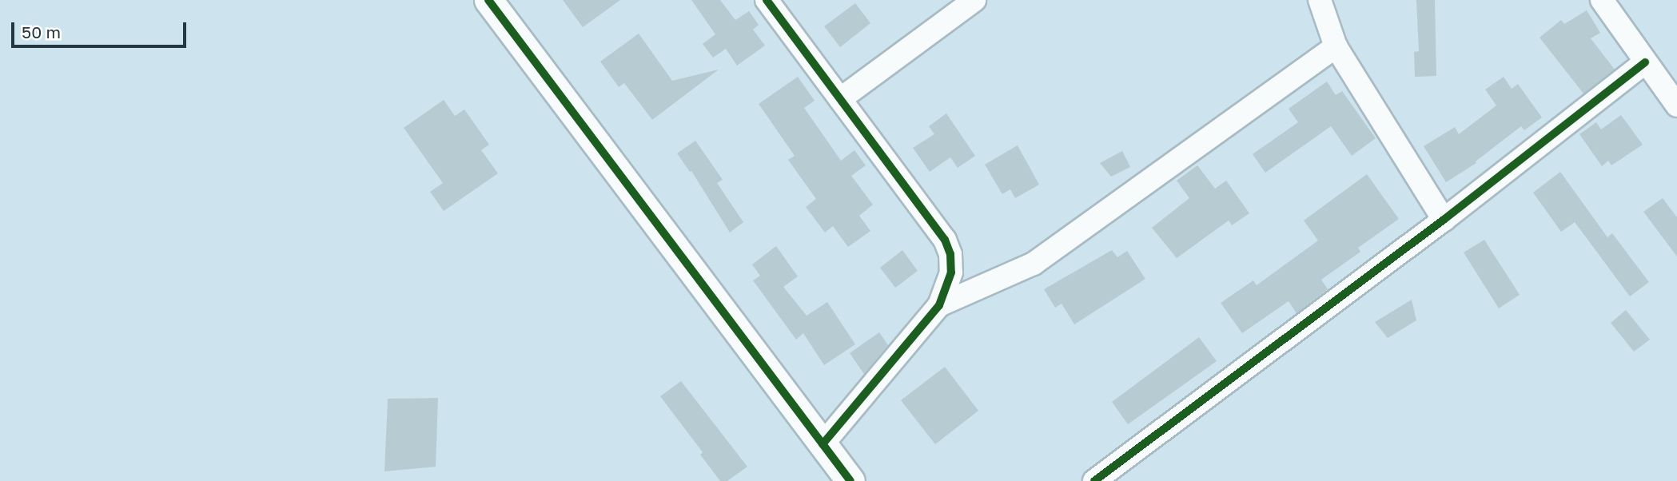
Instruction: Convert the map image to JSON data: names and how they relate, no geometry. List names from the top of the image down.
{
  "scale_bar": "50 m"
}
